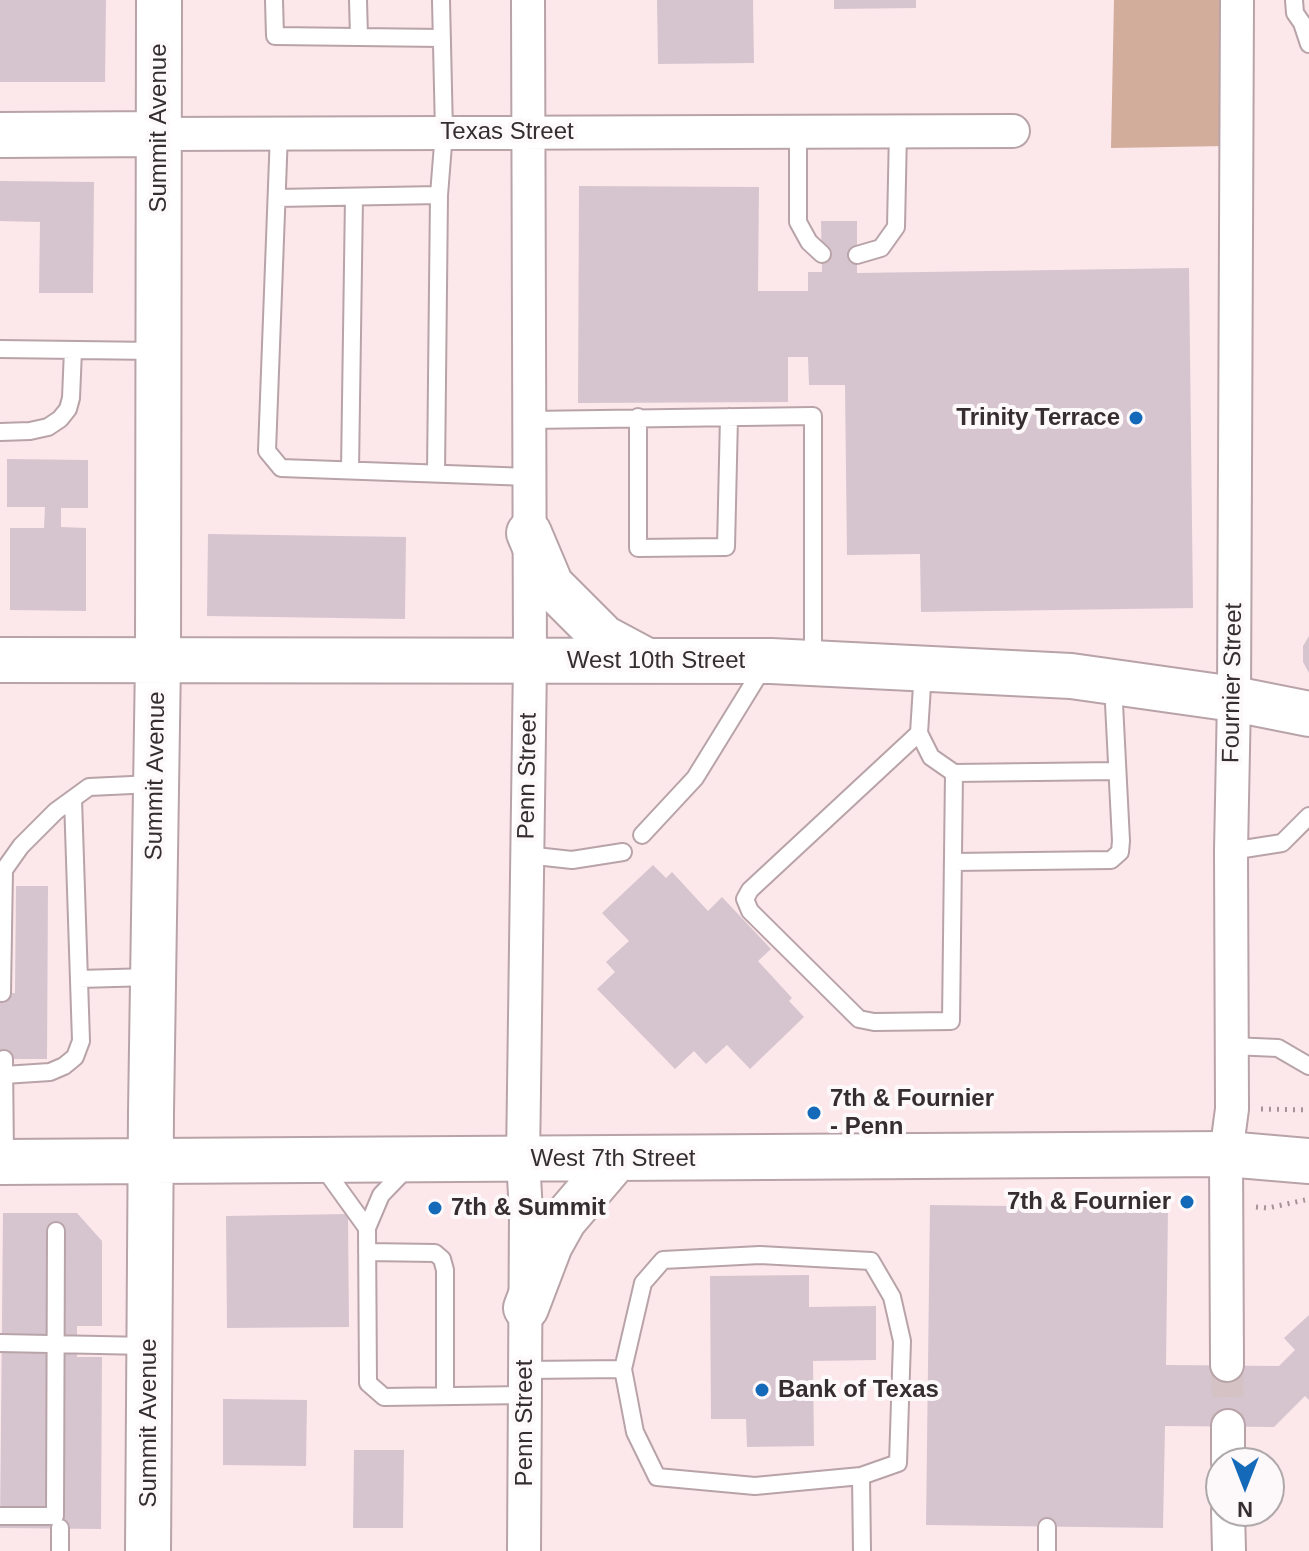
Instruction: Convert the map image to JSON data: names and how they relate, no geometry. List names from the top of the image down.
{
  "streets": {
    "main road": [
      "Summit Avenue",
      "Texas Street",
      "West 10th Street",
      "West 7th Street"
    ],
    "street": ["Fournier Street", "Penn Street"]
  },
  "crossings": [
    ["Summit Avenue", "Texas Street"],
    ["Summit Avenue", "West 10th Street"],
    ["Summit Avenue", "West 7th Street"],
    ["Texas Street", "Penn Street"],
    ["West 10th Street", "Fournier Street"],
    ["West 10th Street", "Penn Street"],
    ["Fournier Street", "West 7th Street"],
    ["Penn Street", "West 7th Street"]
  ],
  "places": [
    "Trinity Terrace",
    "7th & Fournier - Penn",
    "7th & Fournier",
    "7th & Summit",
    "Bank of Texas"
  ],
  "north": "bottom"
}
